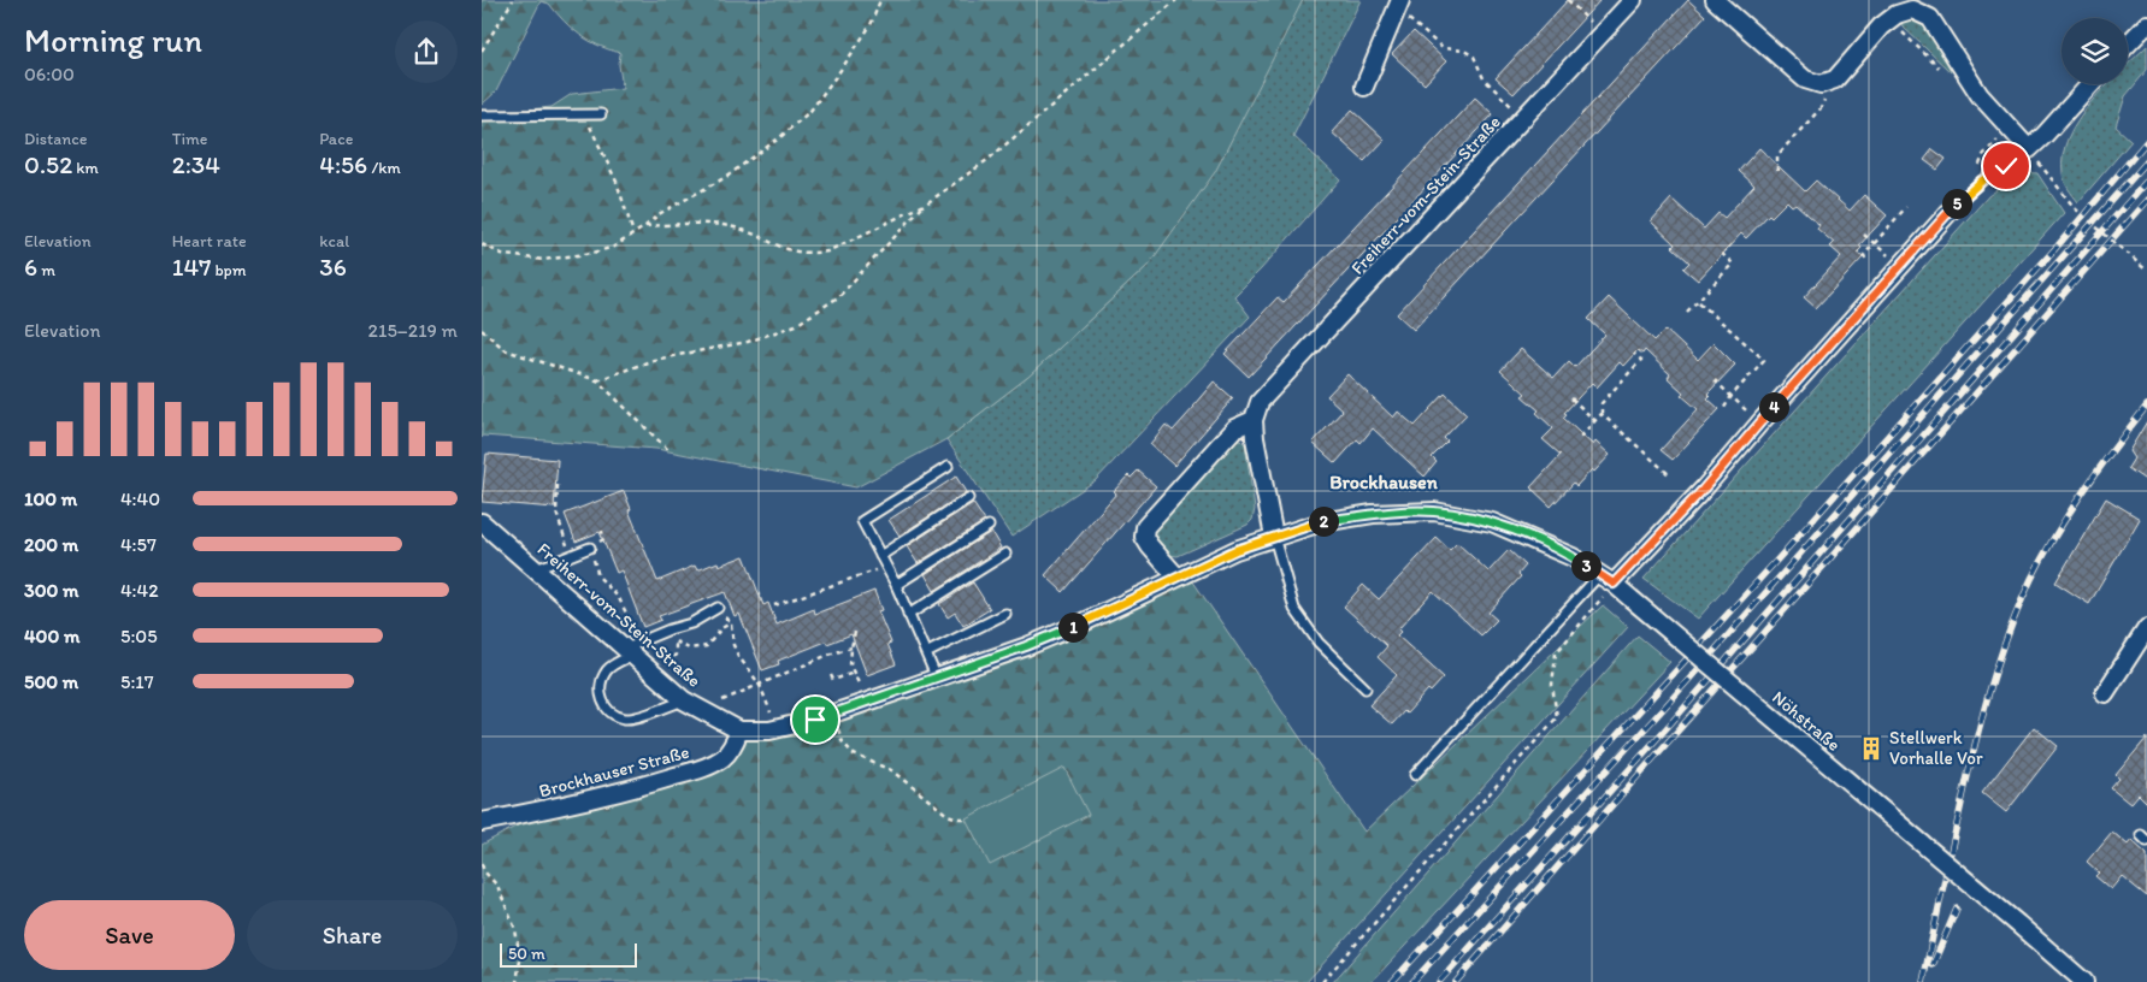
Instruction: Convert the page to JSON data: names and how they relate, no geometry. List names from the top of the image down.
{
  "streets": {
    "street": ["Freiherr-vom-Stein-Straße", "Nöhstraße", "Brockhauser Straße"]
  },
  "crossings": [
    ["Freiherr-vom-Stein-Straße", "Nöhstraße"],
    ["Freiherr-vom-Stein-Straße", "Brockhauser Straße"]
  ],
  "districts": ["Brockhausen"],
  "places": {
    "building": ["Stellwerk Vorhalle Vor"]
  },
  "scale_bar": "50 m",
  "page": {
    "heading": ["Morning run", "06:00"],
    "stats": [
      ["Distance", "0.52 km"],
      ["Time", "2:34"],
      ["Pace", "4:56 /km"],
      ["Elevation", "6 m"],
      ["Heart rate", "147 bpm"],
      ["kcal", "36"]
    ],
    "pins": [
      "5",
      "4",
      "2",
      "3",
      "1"
    ],
    "chart": ["Elevation", "215–219 m"],
    "list": [
      {
        "name": "100 m",
        "note": "4:40"
      },
      {
        "name": "200 m",
        "note": "4:57"
      },
      {
        "name": "300 m",
        "note": "4:42"
      },
      {
        "name": "400 m",
        "note": "5:05"
      },
      {
        "name": "500 m",
        "note": "5:17"
      }
    ],
    "buttons": ["Save", "Share"],
    "scale": "50 m"
  }
}
